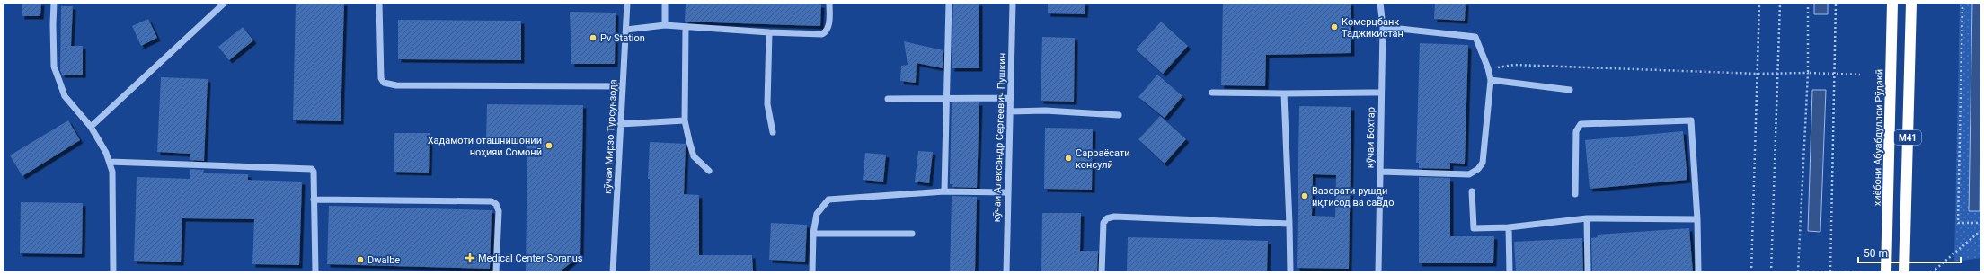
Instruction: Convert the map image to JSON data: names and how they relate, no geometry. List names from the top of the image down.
{
  "streets": {
    "highway": ["хиёбони Абуабдуллои Рӯдакӣ", "M41"],
    "street": ["кӯчаи Мирзо Турсунзода", "кӯчаи Александр Сергеевич Пушкин", "кӯчаи Бохтар"]
  },
  "places": {
    "other": [
      "Комерцбанк Таджикистан",
      "Pv Station",
      "Хадамоти оташнишонии ноҳияи Сомонӣ",
      "Сарраёсати консулӣ",
      "Вазорати рушди иқтисод ва савдо",
      "Dwalbe"
    ],
    "health": ["Medical Center Soranus"]
  },
  "scale_bar": "50 m"
}
